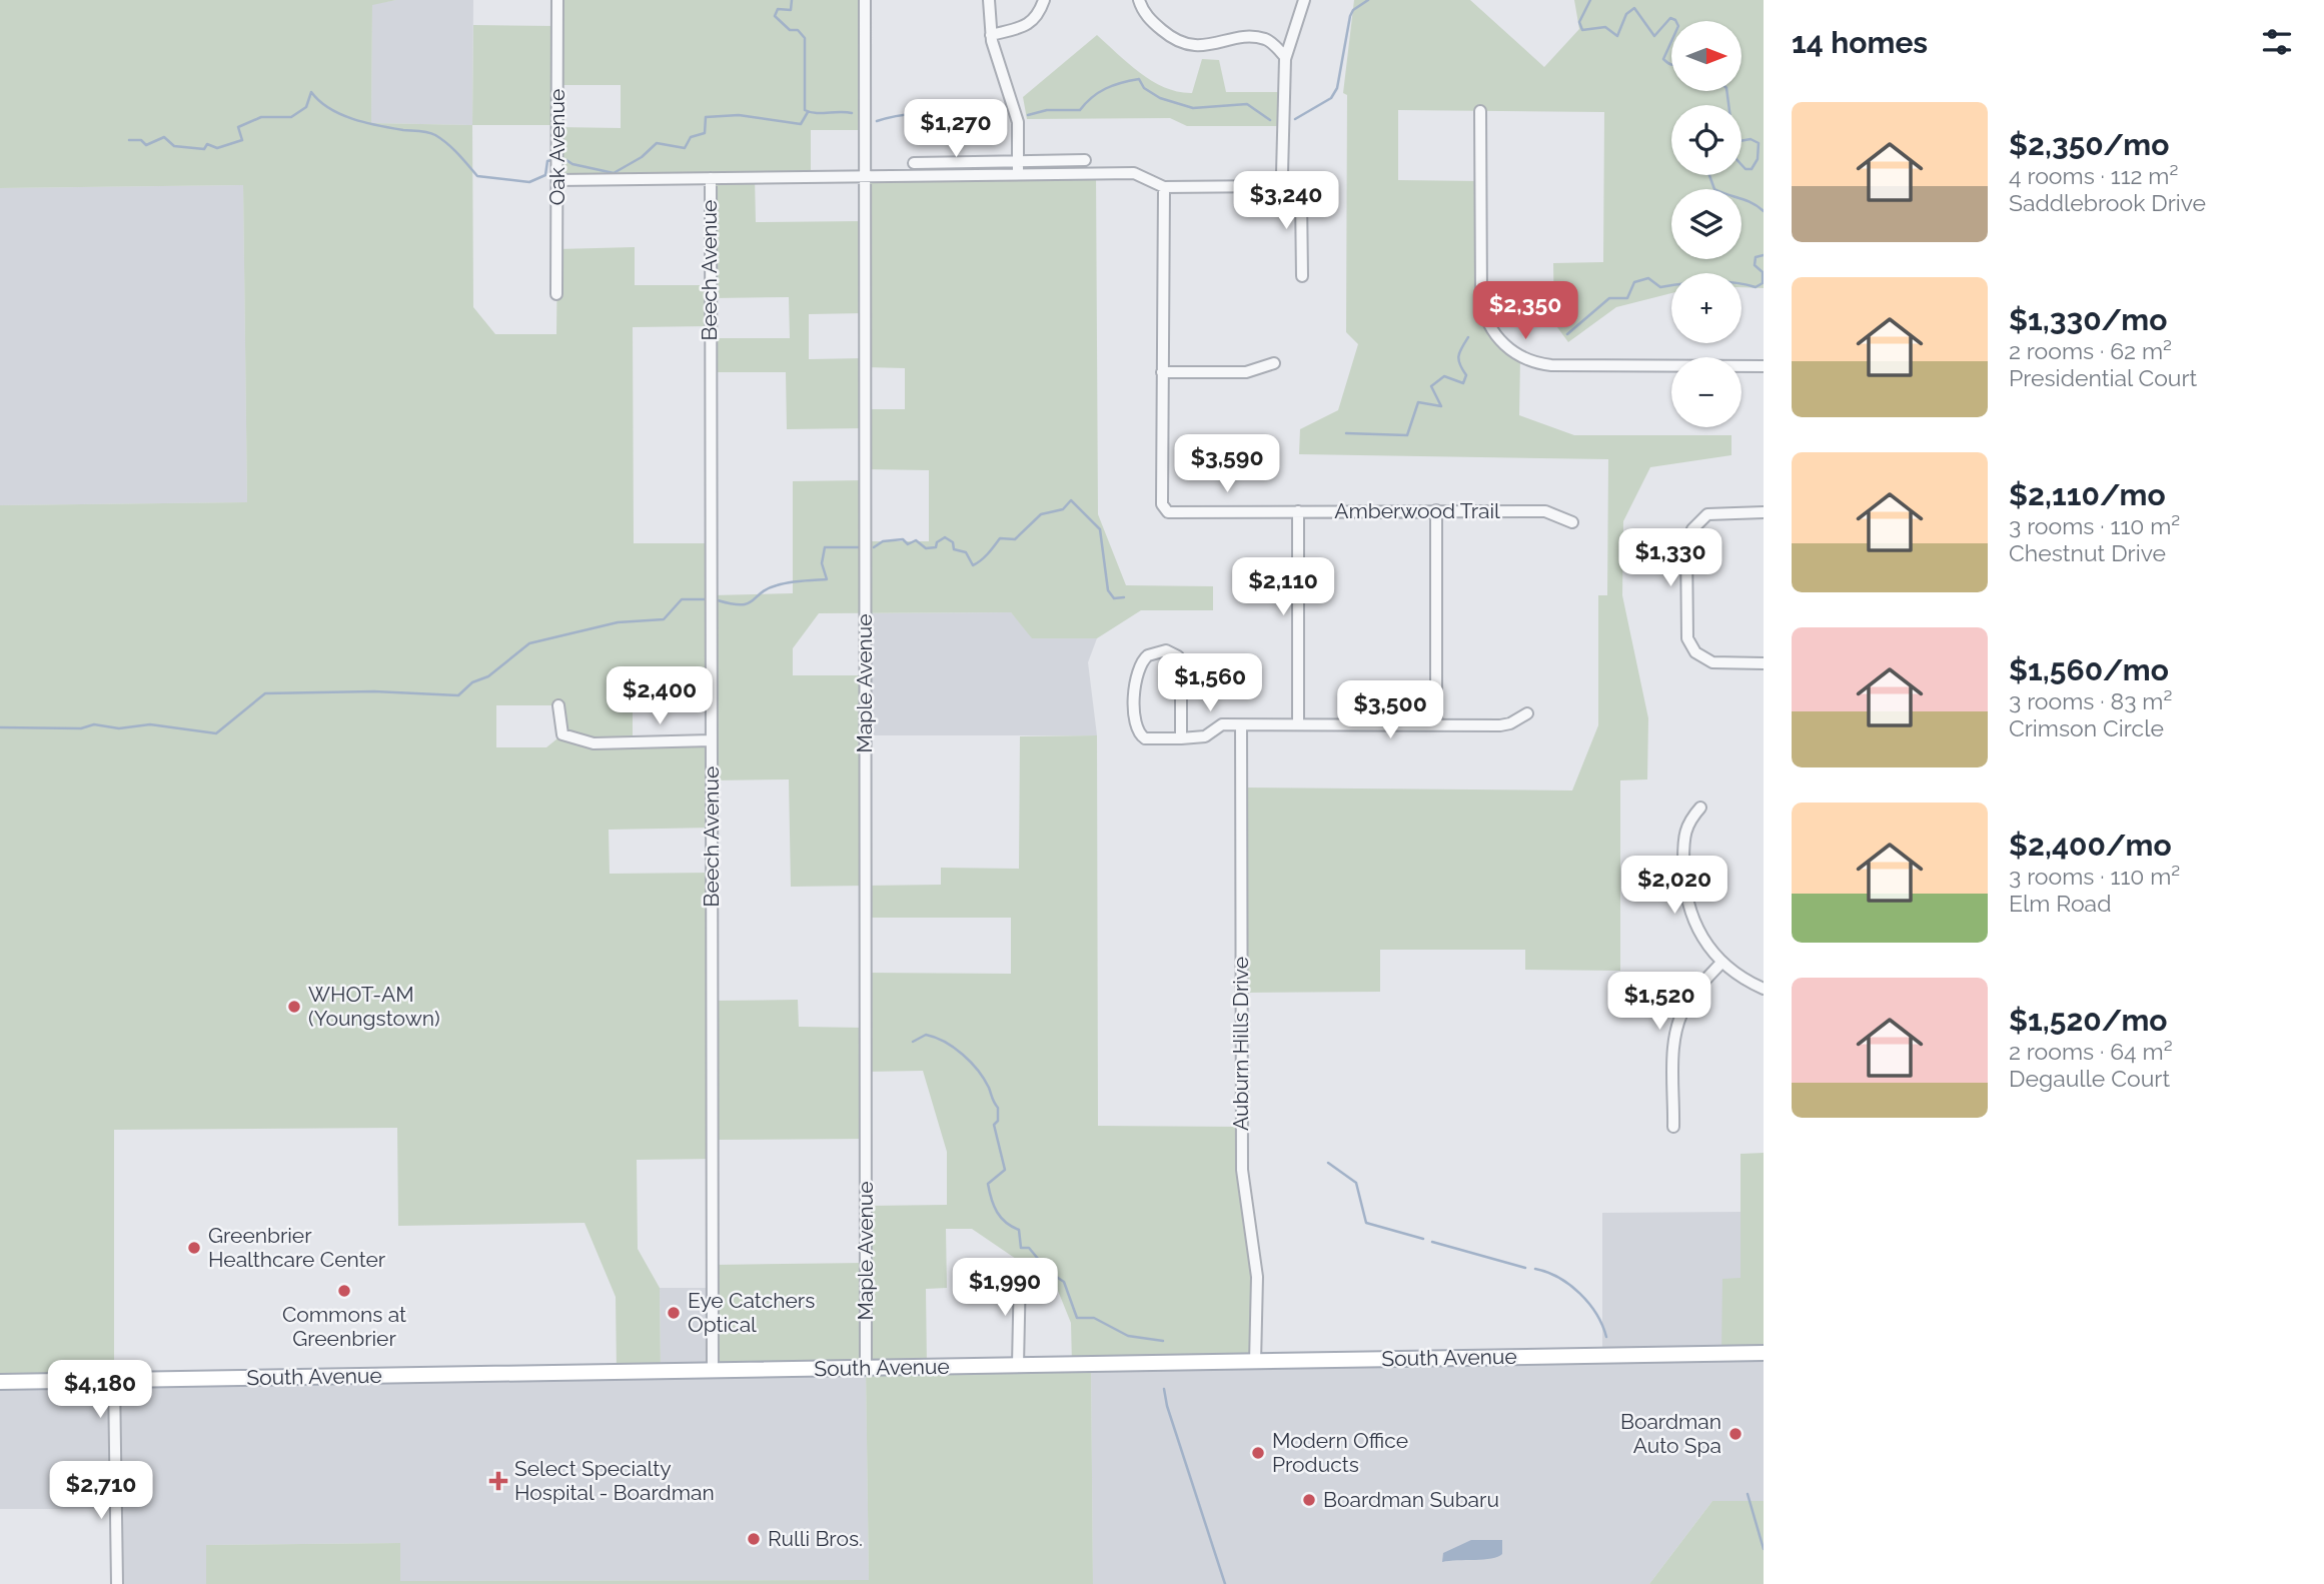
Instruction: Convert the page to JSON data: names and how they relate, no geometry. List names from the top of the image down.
{
  "streets": {
    "main road": ["South Avenue"],
    "street": [
      "Oak Avenue",
      "Beech Avenue",
      "Amberwood Trail",
      "Maple Avenue",
      "Auburn Hills Drive"
    ]
  },
  "crossings": [
    ["Beech Avenue", "South Avenue"],
    ["Maple Avenue", "South Avenue"],
    ["Auburn Hills Drive", "South Avenue"]
  ],
  "places": {
    "other": [
      "WHOT-AM (Youngstown)",
      "Greenbrier Healthcare Center",
      "Commons at Greenbrier",
      "Eye Catchers Optical",
      "Boardman Auto Spa",
      "Modern Office Products",
      "Boardman Subaru",
      "Rulli Bros."
    ],
    "health": ["Select Specialty Hospital - Boardman"]
  },
  "north": "right",
  "page": {
    "heading": "14 homes",
    "map_buttons": ["+", "−"],
    "list": [
      {
        "name": "$2,350/mo",
        "note": "4 rooms · 112 m² · Saddlebrook Drive"
      },
      {
        "name": "$1,330/mo",
        "note": "2 rooms · 62 m² · Presidential Court"
      },
      {
        "name": "$2,110/mo",
        "note": "3 rooms · 110 m² · Chestnut Drive"
      },
      {
        "name": "$1,560/mo",
        "note": "3 rooms · 83 m² · Crimson Circle"
      },
      {
        "name": "$2,400/mo",
        "note": "3 rooms · 110 m² · Elm Road"
      },
      {
        "name": "$1,520/mo",
        "note": "2 rooms · 64 m² · Degaulle Court"
      }
    ],
    "price": [
      "$1,270",
      "$3,240",
      "$2,350",
      "$3,590",
      "$1,330",
      "$2,110",
      "$1,560",
      "$2,400",
      "$3,500",
      "$2,020",
      "$1,520",
      "$1,990",
      "$4,180",
      "$2,710"
    ]
  }
}
